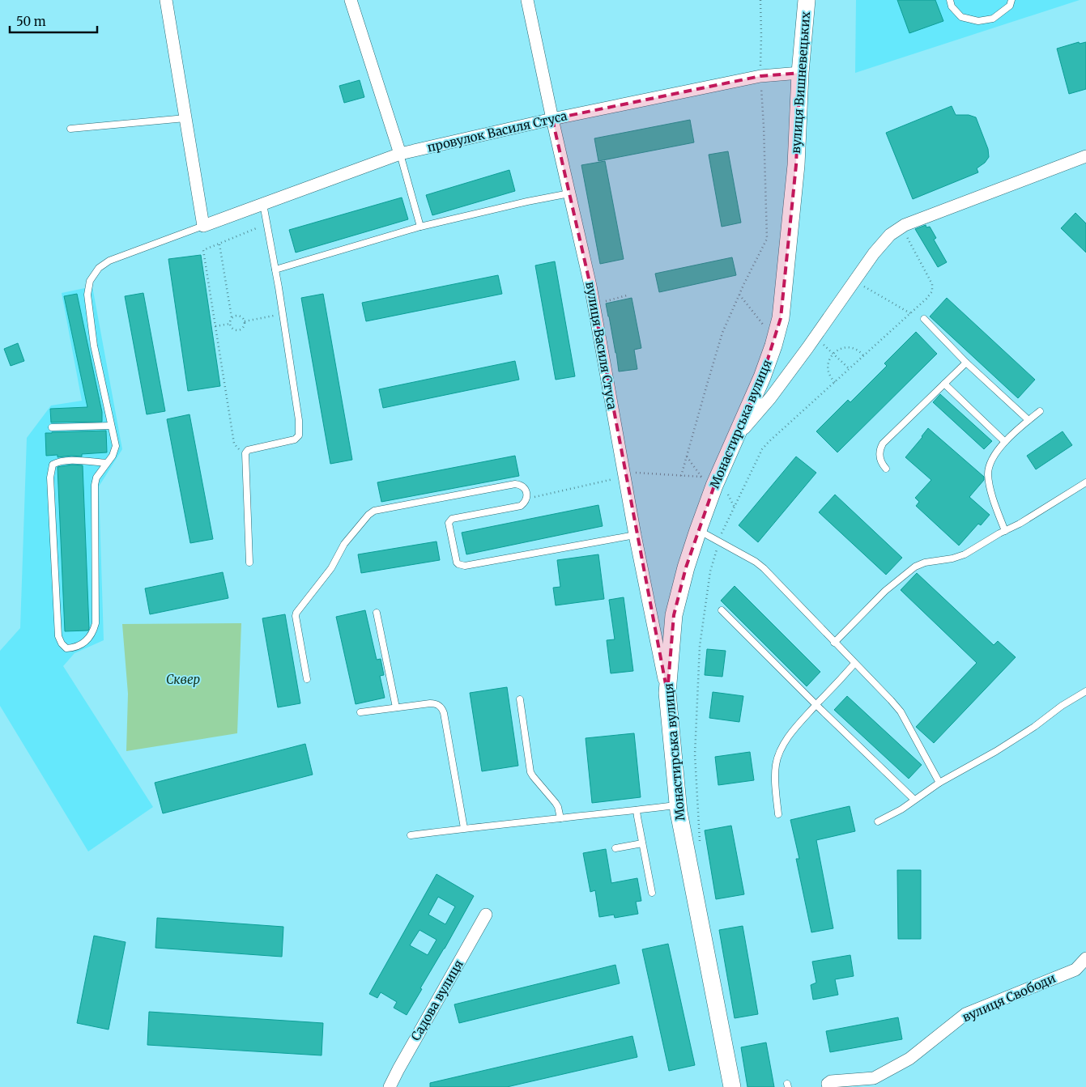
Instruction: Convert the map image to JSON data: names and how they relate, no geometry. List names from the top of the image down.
{
  "streets": {
    "main road": ["вулиця Вишневецьких", "Монастирська вулиця"],
    "street": [
      "провулок Василя Стуса",
      "вулиця Василя Стуса",
      "вулиця Свободи",
      "Садова вулиця"
    ]
  },
  "crossings": [
    ["вулиця Вишневецьких", "провулок Василя Стуса"],
    ["вулиця Вишневецьких", "Монастирська вулиця"],
    ["провулок Василя Стуса", "вулиця Василя Стуса"],
    ["вулиця Василя Стуса", "Монастирська вулиця"]
  ],
  "parks": ["Сквер"],
  "scale_bar": "50 m"
}
